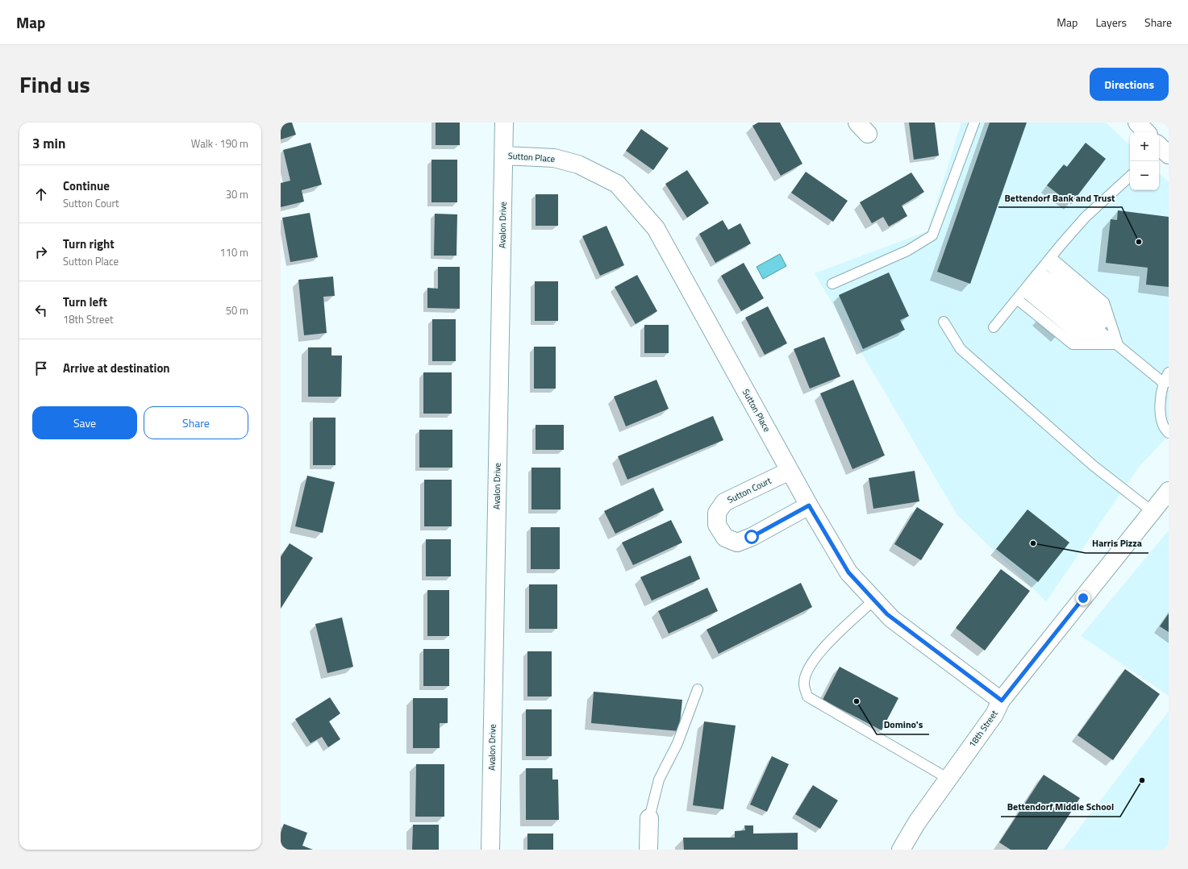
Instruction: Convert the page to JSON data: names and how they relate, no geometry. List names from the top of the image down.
{
  "streets": {
    "street": [
      "Sutton Place",
      "Avalon Drive",
      "Sutton Court",
      "18th Street"
    ]
  },
  "crossings": [
    ["Sutton Place", "Avalon Drive"],
    ["Sutton Place", "Sutton Court"],
    ["Sutton Place", "18th Street"]
  ],
  "places": [
    "Bettendorf Bank and Trust",
    "Harris Pizza",
    "Domino's",
    "Bettendorf Middle School"
  ],
  "page": {
    "header": "Map",
    "nav": ["Map", "Layers", "Share"],
    "title": "Find us",
    "buttons": [
      "Directions",
      ["Save", "Share"]
    ],
    "heading": ["3 min", "Walk · 190 m"],
    "map_buttons": ["+", "−"],
    "list": [
      ["Continue", "Sutton Court", "30 m"],
      ["Turn right", "Sutton Place", "110 m"],
      ["Turn left", "18th Street", "50 m"],
      "Arrive at destination"
    ]
  }
}
